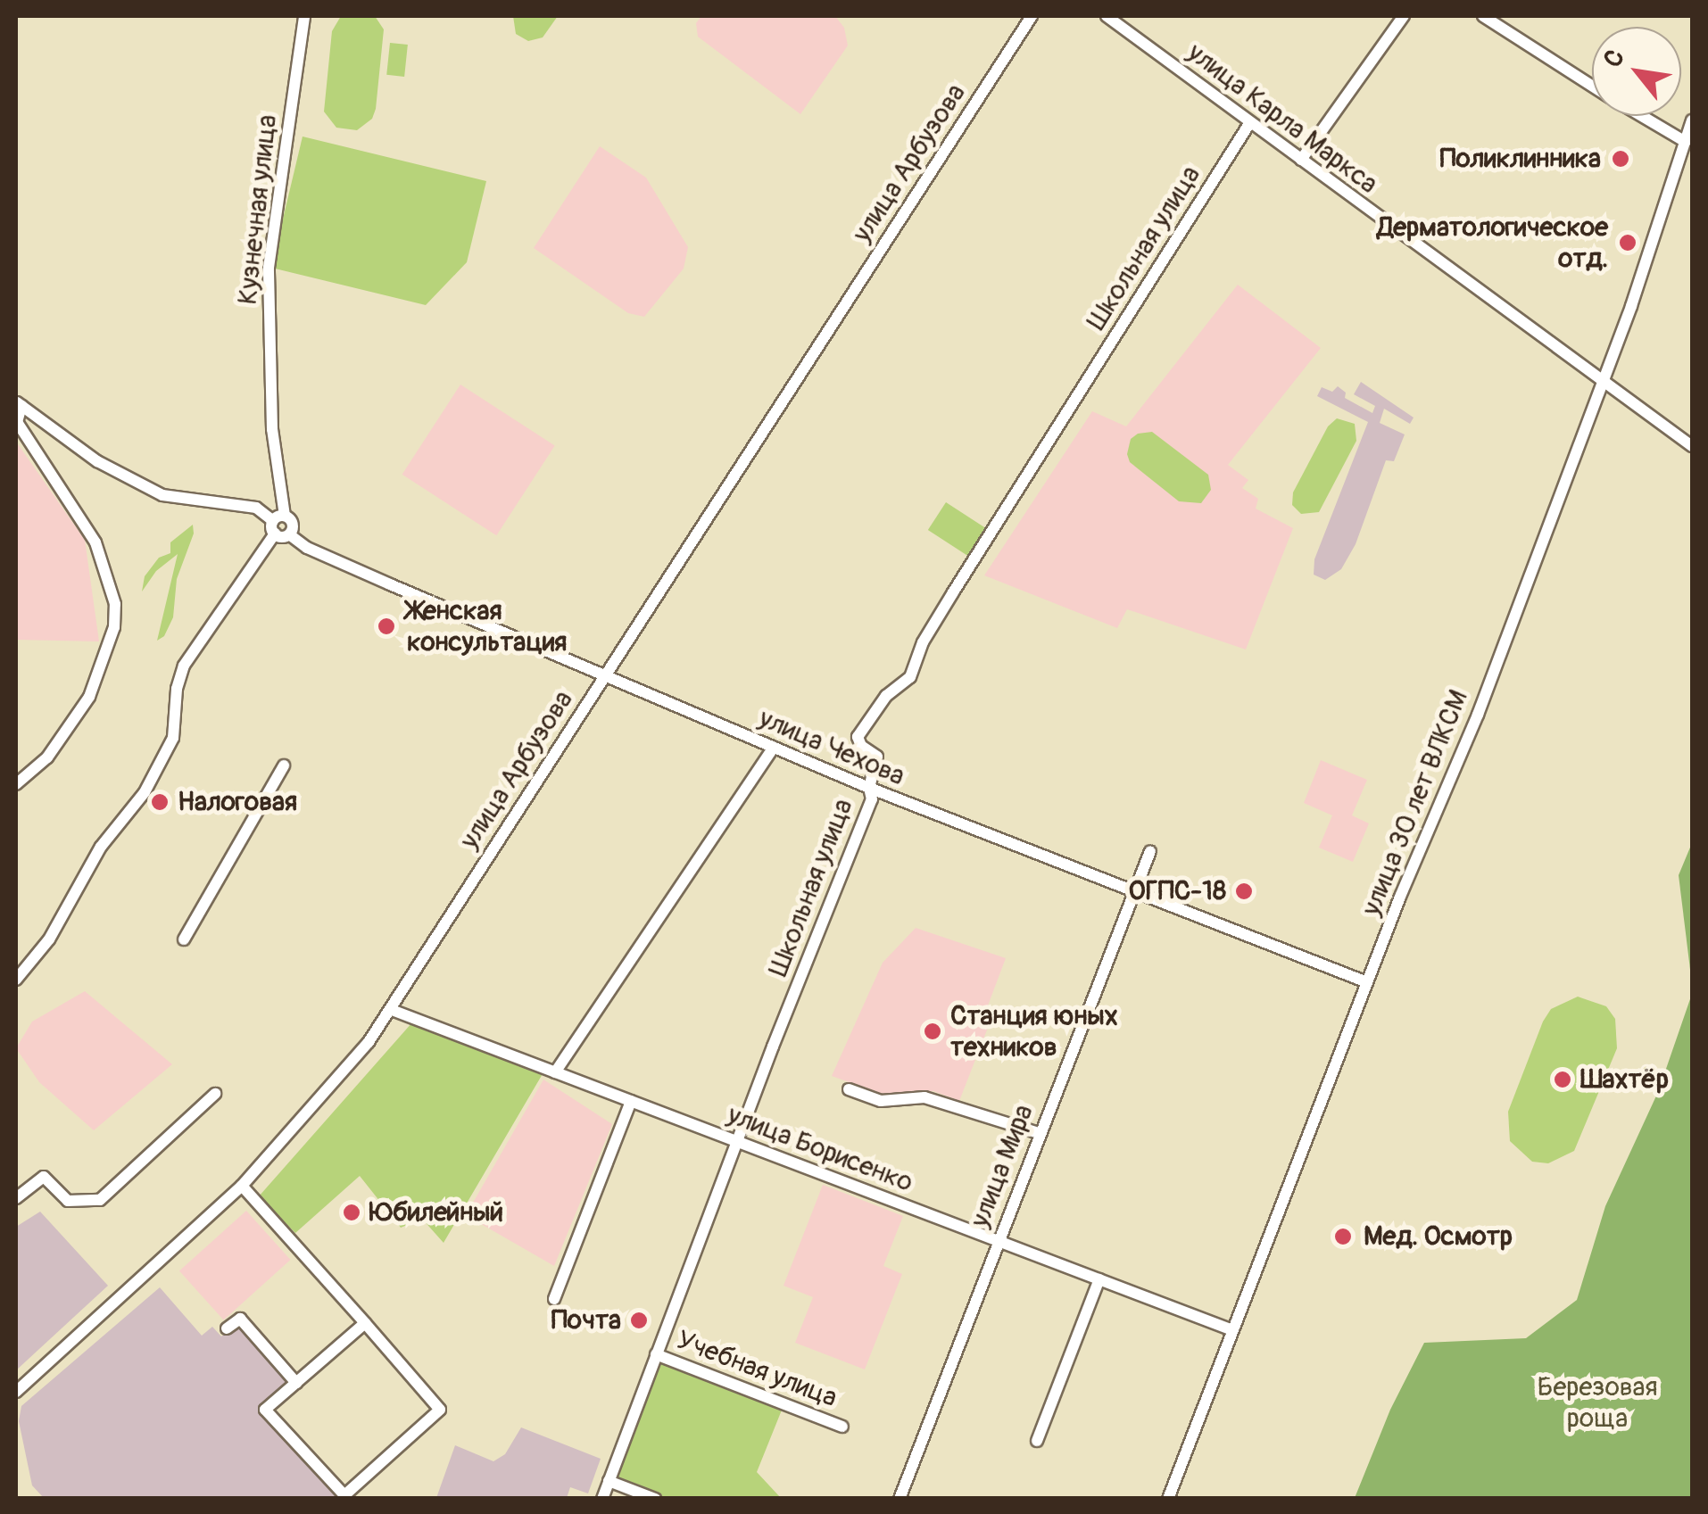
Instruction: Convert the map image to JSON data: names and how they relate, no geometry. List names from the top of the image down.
{
  "streets": {
    "street": [
      "улица Карла Маркса",
      "улица Арбузова",
      "Кузнечная улица",
      "Школьная улица",
      "улица Чехова",
      "улица 30 лет ВЛКСМ",
      "улица Борисенко",
      "улица Мира",
      "Учебная улица"
    ]
  },
  "crossings": [
    ["улица Карла Маркса", "Школьная улица"],
    ["улица Карла Маркса", "улица 30 лет ВЛКСМ"],
    ["улица Арбузова", "улица Чехова"],
    ["улица Арбузова", "улица Борисенко"],
    ["Кузнечная улица", "улица Чехова"],
    ["Школьная улица", "улица Чехова"],
    ["Школьная улица", "улица Борисенко"],
    ["Школьная улица", "Учебная улица"],
    ["улица Чехова", "улица 30 лет ВЛКСМ"],
    ["улица Чехова", "улица Мира"],
    ["улица 30 лет ВЛКСМ", "улица Борисенко"],
    ["улица Борисенко", "улица Мира"]
  ],
  "parks": ["Березовая роща"],
  "places": [
    "Поликлинника",
    "Дерматологическое отд.",
    "Женская консультация",
    "Налоговая",
    "ОГПС-18",
    "Станция юных техников",
    "Шахтёр",
    "Юбилейный",
    "Мед. Осмотр",
    "Почта"
  ],
  "north": "top left"
}
